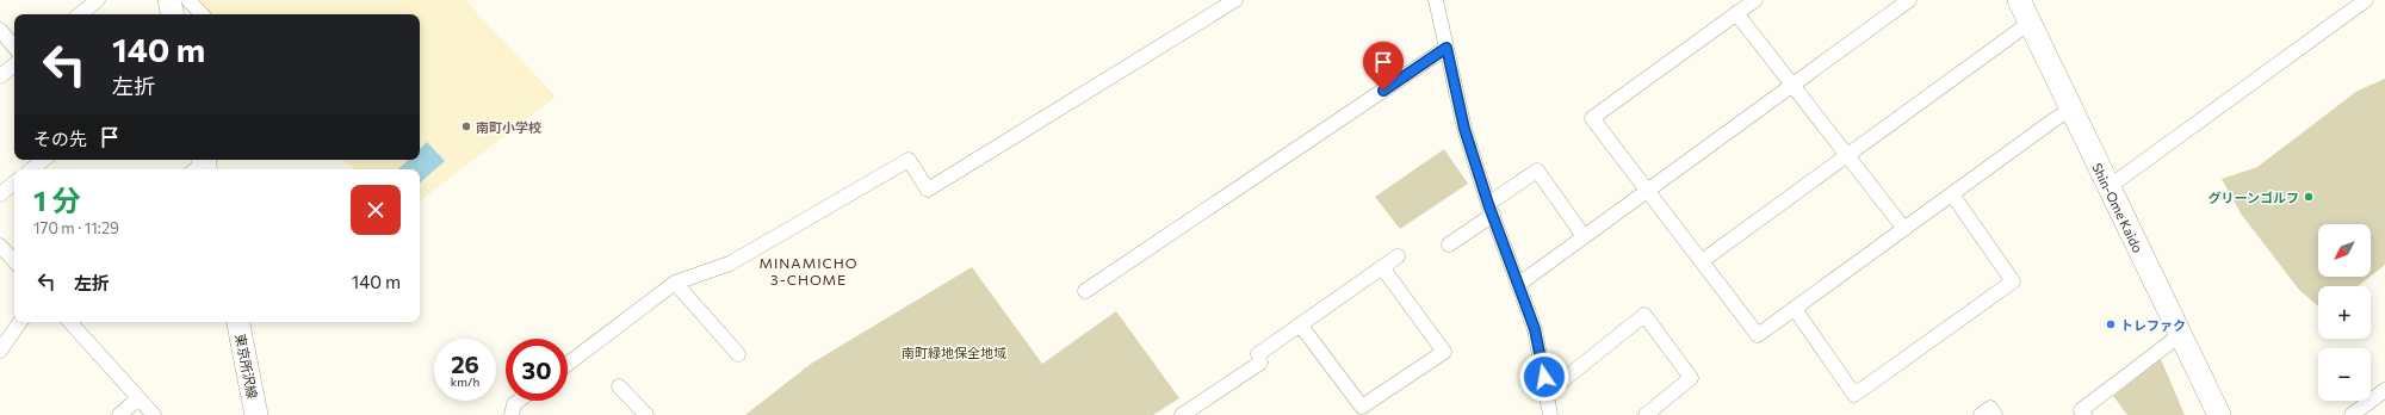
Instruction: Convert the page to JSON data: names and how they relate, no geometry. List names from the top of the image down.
{
  "streets": {
    "main road": ["Shin-Ome Kaido", "東京所沢線"]
  },
  "districts": ["MINAMICHO 3-CHOME"],
  "parks": ["南町緑地保全地域"],
  "places": ["南町小学校", "グリーンゴルフ", "トレファク"],
  "north": "bottom left",
  "page": {
    "turn": ["140 m", "左折"],
    "then": "その先",
    "heading": ["1 分", "170 m · 11:29"],
    "map_buttons": ["+", "−"],
    "list": [
      {
        "name": "左折",
        "value": "140 m"
      }
    ],
    "speed": "26 km/h",
    "limit": "30"
  }
}
